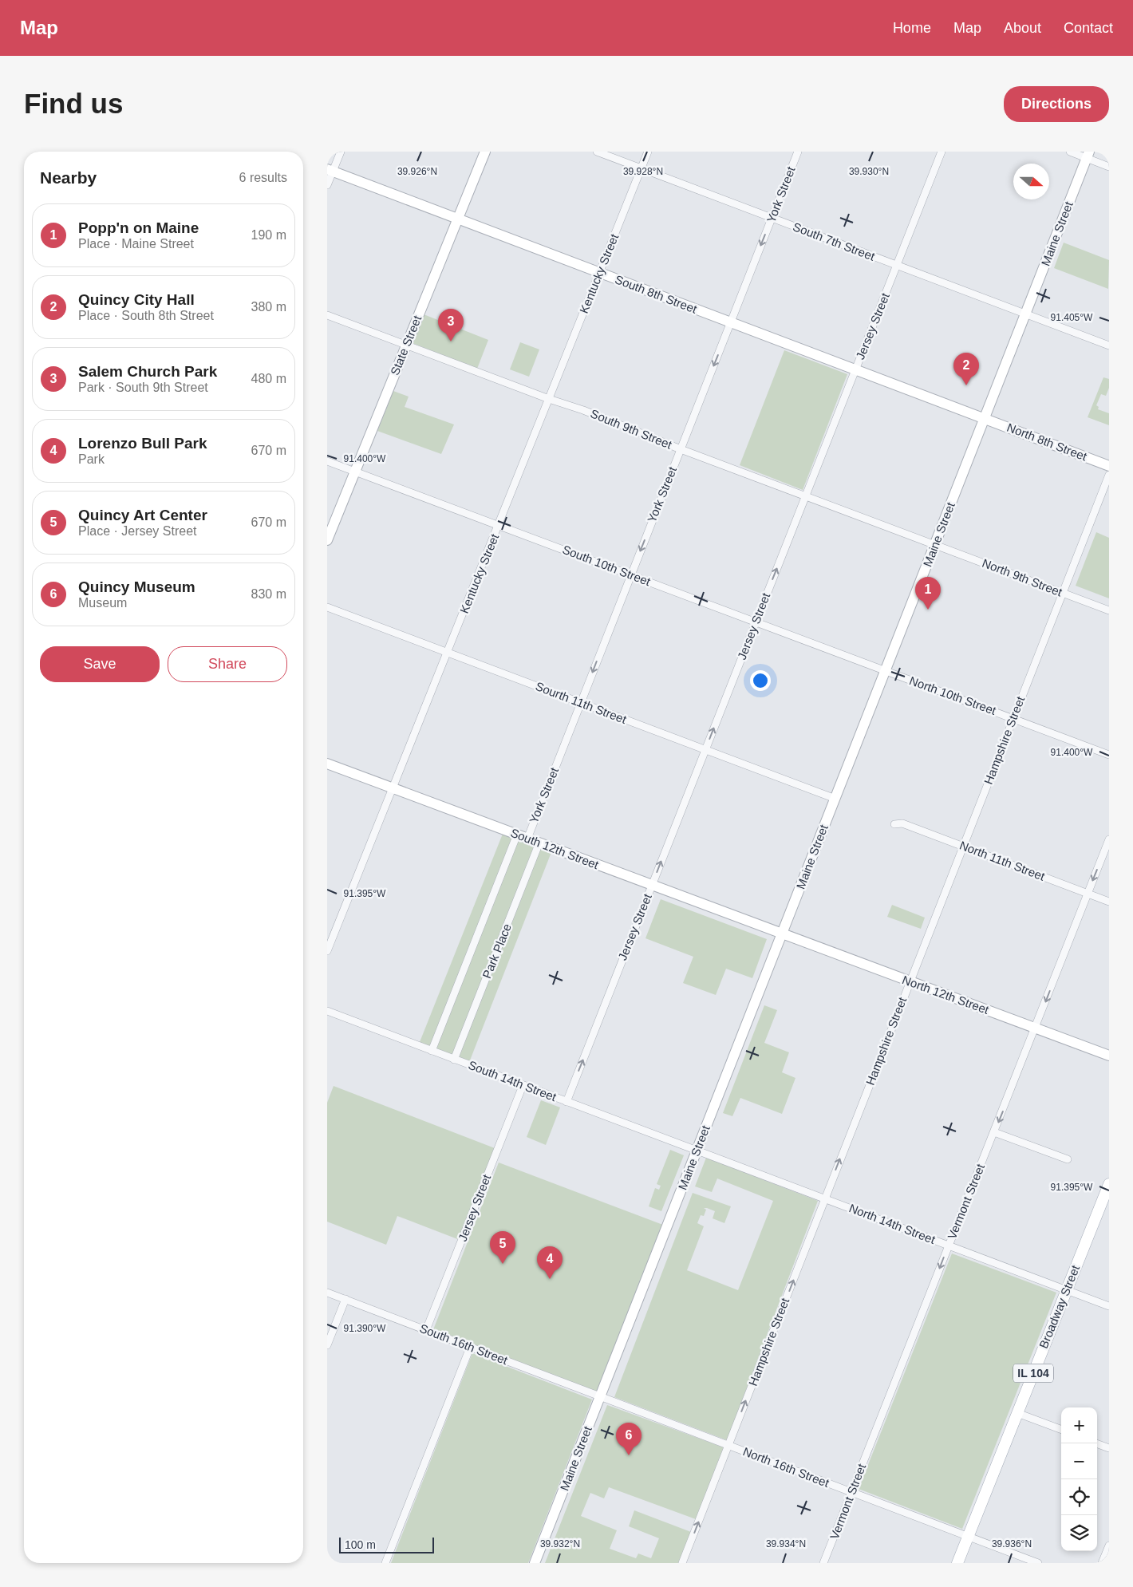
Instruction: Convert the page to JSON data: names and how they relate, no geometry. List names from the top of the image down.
{
  "streets": {
    "main road": ["Broadway Street", "IL 104"],
    "street": [
      "York Street",
      "Maine Street",
      "South 7th Street",
      "Kentucky Street",
      "South 8th Street",
      "Jersey Street",
      "State Street",
      "South 9th Street",
      "North 8th Street",
      "South 10th Street",
      "North 9th Street",
      "North 10th Street",
      "Sourth 11th Street",
      "Hampshire Street",
      "South 12th Street",
      "North 11th Street",
      "Park Place",
      "North 12th Street",
      "South 14th Street",
      "Vermont Street",
      "North 14th Street",
      "South 16th Street",
      "North 16th Street"
    ]
  },
  "crossings": [
    ["York Street", "South 7th Street"],
    ["York Street", "South 8th Street"],
    ["York Street", "South 9th Street"],
    ["York Street", "South 10th Street"],
    ["York Street", "Sourth 11th Street"],
    ["York Street", "South 12th Street"],
    ["Maine Street", "South 7th Street"],
    ["Maine Street", "South 8th Street"],
    ["Maine Street", "South 9th Street"],
    ["Maine Street", "North 8th Street"],
    ["Maine Street", "South 10th Street"],
    ["Maine Street", "North 9th Street"],
    ["Maine Street", "North 10th Street"],
    ["Maine Street", "Sourth 11th Street"],
    ["Maine Street", "South 12th Street"],
    ["Maine Street", "North 12th Street"],
    ["Maine Street", "South 14th Street"],
    ["Maine Street", "North 14th Street"],
    ["Maine Street", "South 16th Street"],
    ["Maine Street", "North 16th Street"],
    ["South 7th Street", "Kentucky Street"],
    ["South 7th Street", "Jersey Street"],
    ["Kentucky Street", "South 8th Street"],
    ["Kentucky Street", "South 9th Street"],
    ["Kentucky Street", "South 10th Street"],
    ["Kentucky Street", "Sourth 11th Street"],
    ["Kentucky Street", "South 12th Street"],
    ["South 8th Street", "Jersey Street"],
    ["South 8th Street", "State Street"],
    ["South 8th Street", "North 8th Street"],
    ["Jersey Street", "South 9th Street"],
    ["Jersey Street", "South 10th Street"],
    ["Jersey Street", "Sourth 11th Street"],
    ["Jersey Street", "South 12th Street"],
    ["Jersey Street", "South 14th Street"],
    ["Jersey Street", "South 16th Street"],
    ["State Street", "South 9th Street"],
    ["State Street", "South 10th Street"],
    ["South 9th Street", "North 9th Street"],
    ["South 10th Street", "North 10th Street"],
    ["North 9th Street", "Hampshire Street"],
    ["North 10th Street", "Hampshire Street"],
    ["Hampshire Street", "North 11th Street"],
    ["Hampshire Street", "North 12th Street"],
    ["Hampshire Street", "North 14th Street"],
    ["Hampshire Street", "North 16th Street"],
    ["South 12th Street", "Park Place"],
    ["South 12th Street", "North 12th Street"],
    ["North 11th Street", "Vermont Street"],
    ["Park Place", "South 14th Street"],
    ["North 12th Street", "Vermont Street"],
    ["South 14th Street", "North 14th Street"],
    ["Vermont Street", "North 14th Street"],
    ["Vermont Street", "North 16th Street"],
    ["North 14th Street", "Broadway Street"],
    ["Broadway Street", "North 16th Street"],
    ["South 16th Street", "North 16th Street"]
  ],
  "one_way": [
    "York Street",
    "Jersey Street",
    "Hampshire Street",
    "Vermont Street"
  ],
  "scale_bar": "100 m",
  "north": "right",
  "page": {
    "header": "Map",
    "nav": [
      "Home",
      "Map",
      "About",
      "Contact"
    ],
    "buttons": [
      "Directions",
      ["Save", "Share"]
    ],
    "title": "Find us",
    "heading": ["Nearby", "6 results"],
    "list": [
      {
        "mark": "1",
        "name": "Popp'n on Maine",
        "note": "Place · Maine Street",
        "value": "190 m"
      },
      {
        "mark": "2",
        "name": "Quincy City Hall",
        "note": "Place · South 8th Street",
        "value": "380 m"
      },
      {
        "mark": "3",
        "name": "Salem Church Park",
        "note": "Park · South 9th Street",
        "value": "480 m"
      },
      {
        "mark": "4",
        "name": "Lorenzo Bull Park",
        "note": "Park",
        "value": "670 m"
      },
      {
        "mark": "5",
        "name": "Quincy Art Center",
        "note": "Place · Jersey Street",
        "value": "670 m"
      },
      {
        "mark": "6",
        "name": "Quincy Museum",
        "note": "Museum",
        "value": "830 m"
      }
    ],
    "pins": [
      "3",
      "2",
      "1",
      "5",
      "4",
      "6"
    ],
    "map_buttons": ["+", "−"],
    "scale": "100 m"
  },
  "coordinates": [
    "39.926°N",
    "39.928°N",
    "39.930°N",
    "91.405°W",
    "91.400°W",
    "91.395°W",
    "91.390°W",
    "39.932°N",
    "39.934°N",
    "39.936°N"
  ]
}
